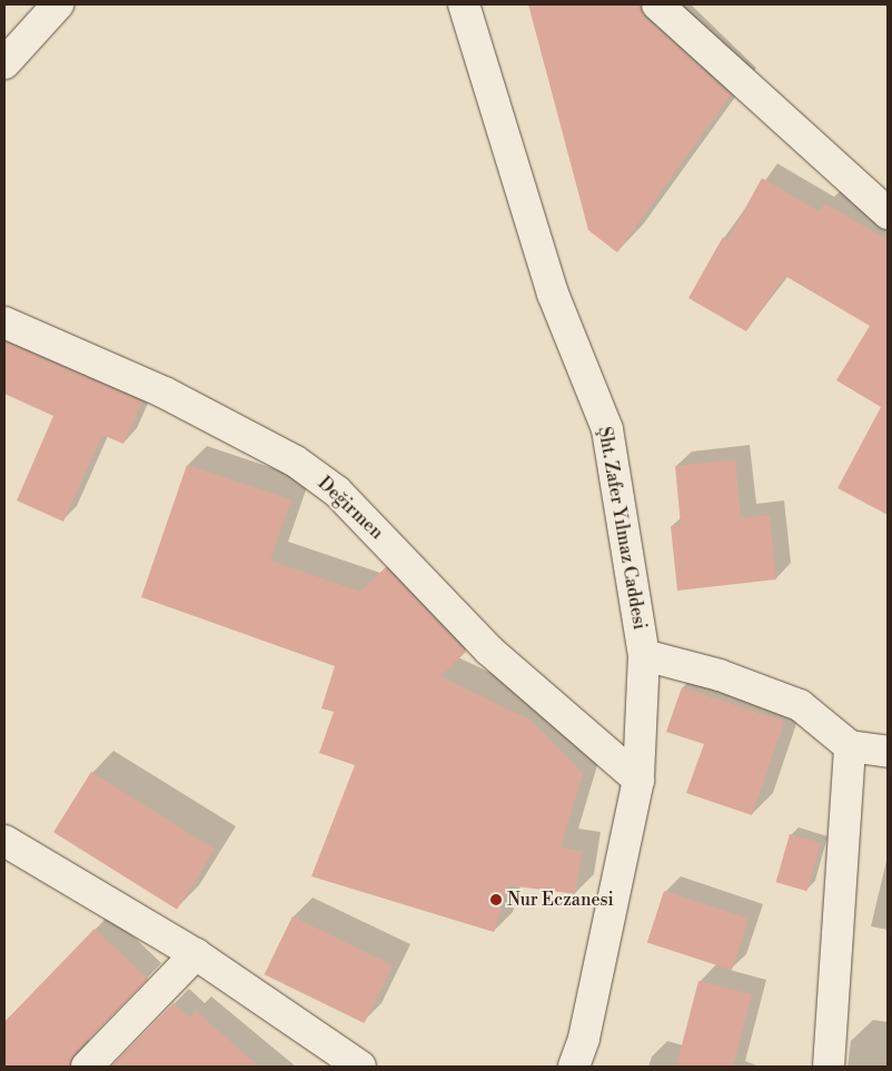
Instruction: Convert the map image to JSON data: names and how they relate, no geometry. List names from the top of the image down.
{
  "streets": {
    "street": ["Değirmen", "Şht. Zafer Yılmaz Caddesi"]
  },
  "crossings": [
    ["Değirmen", "Şht. Zafer Yılmaz Caddesi"]
  ],
  "places": ["Nur Eczanesi"]
}
